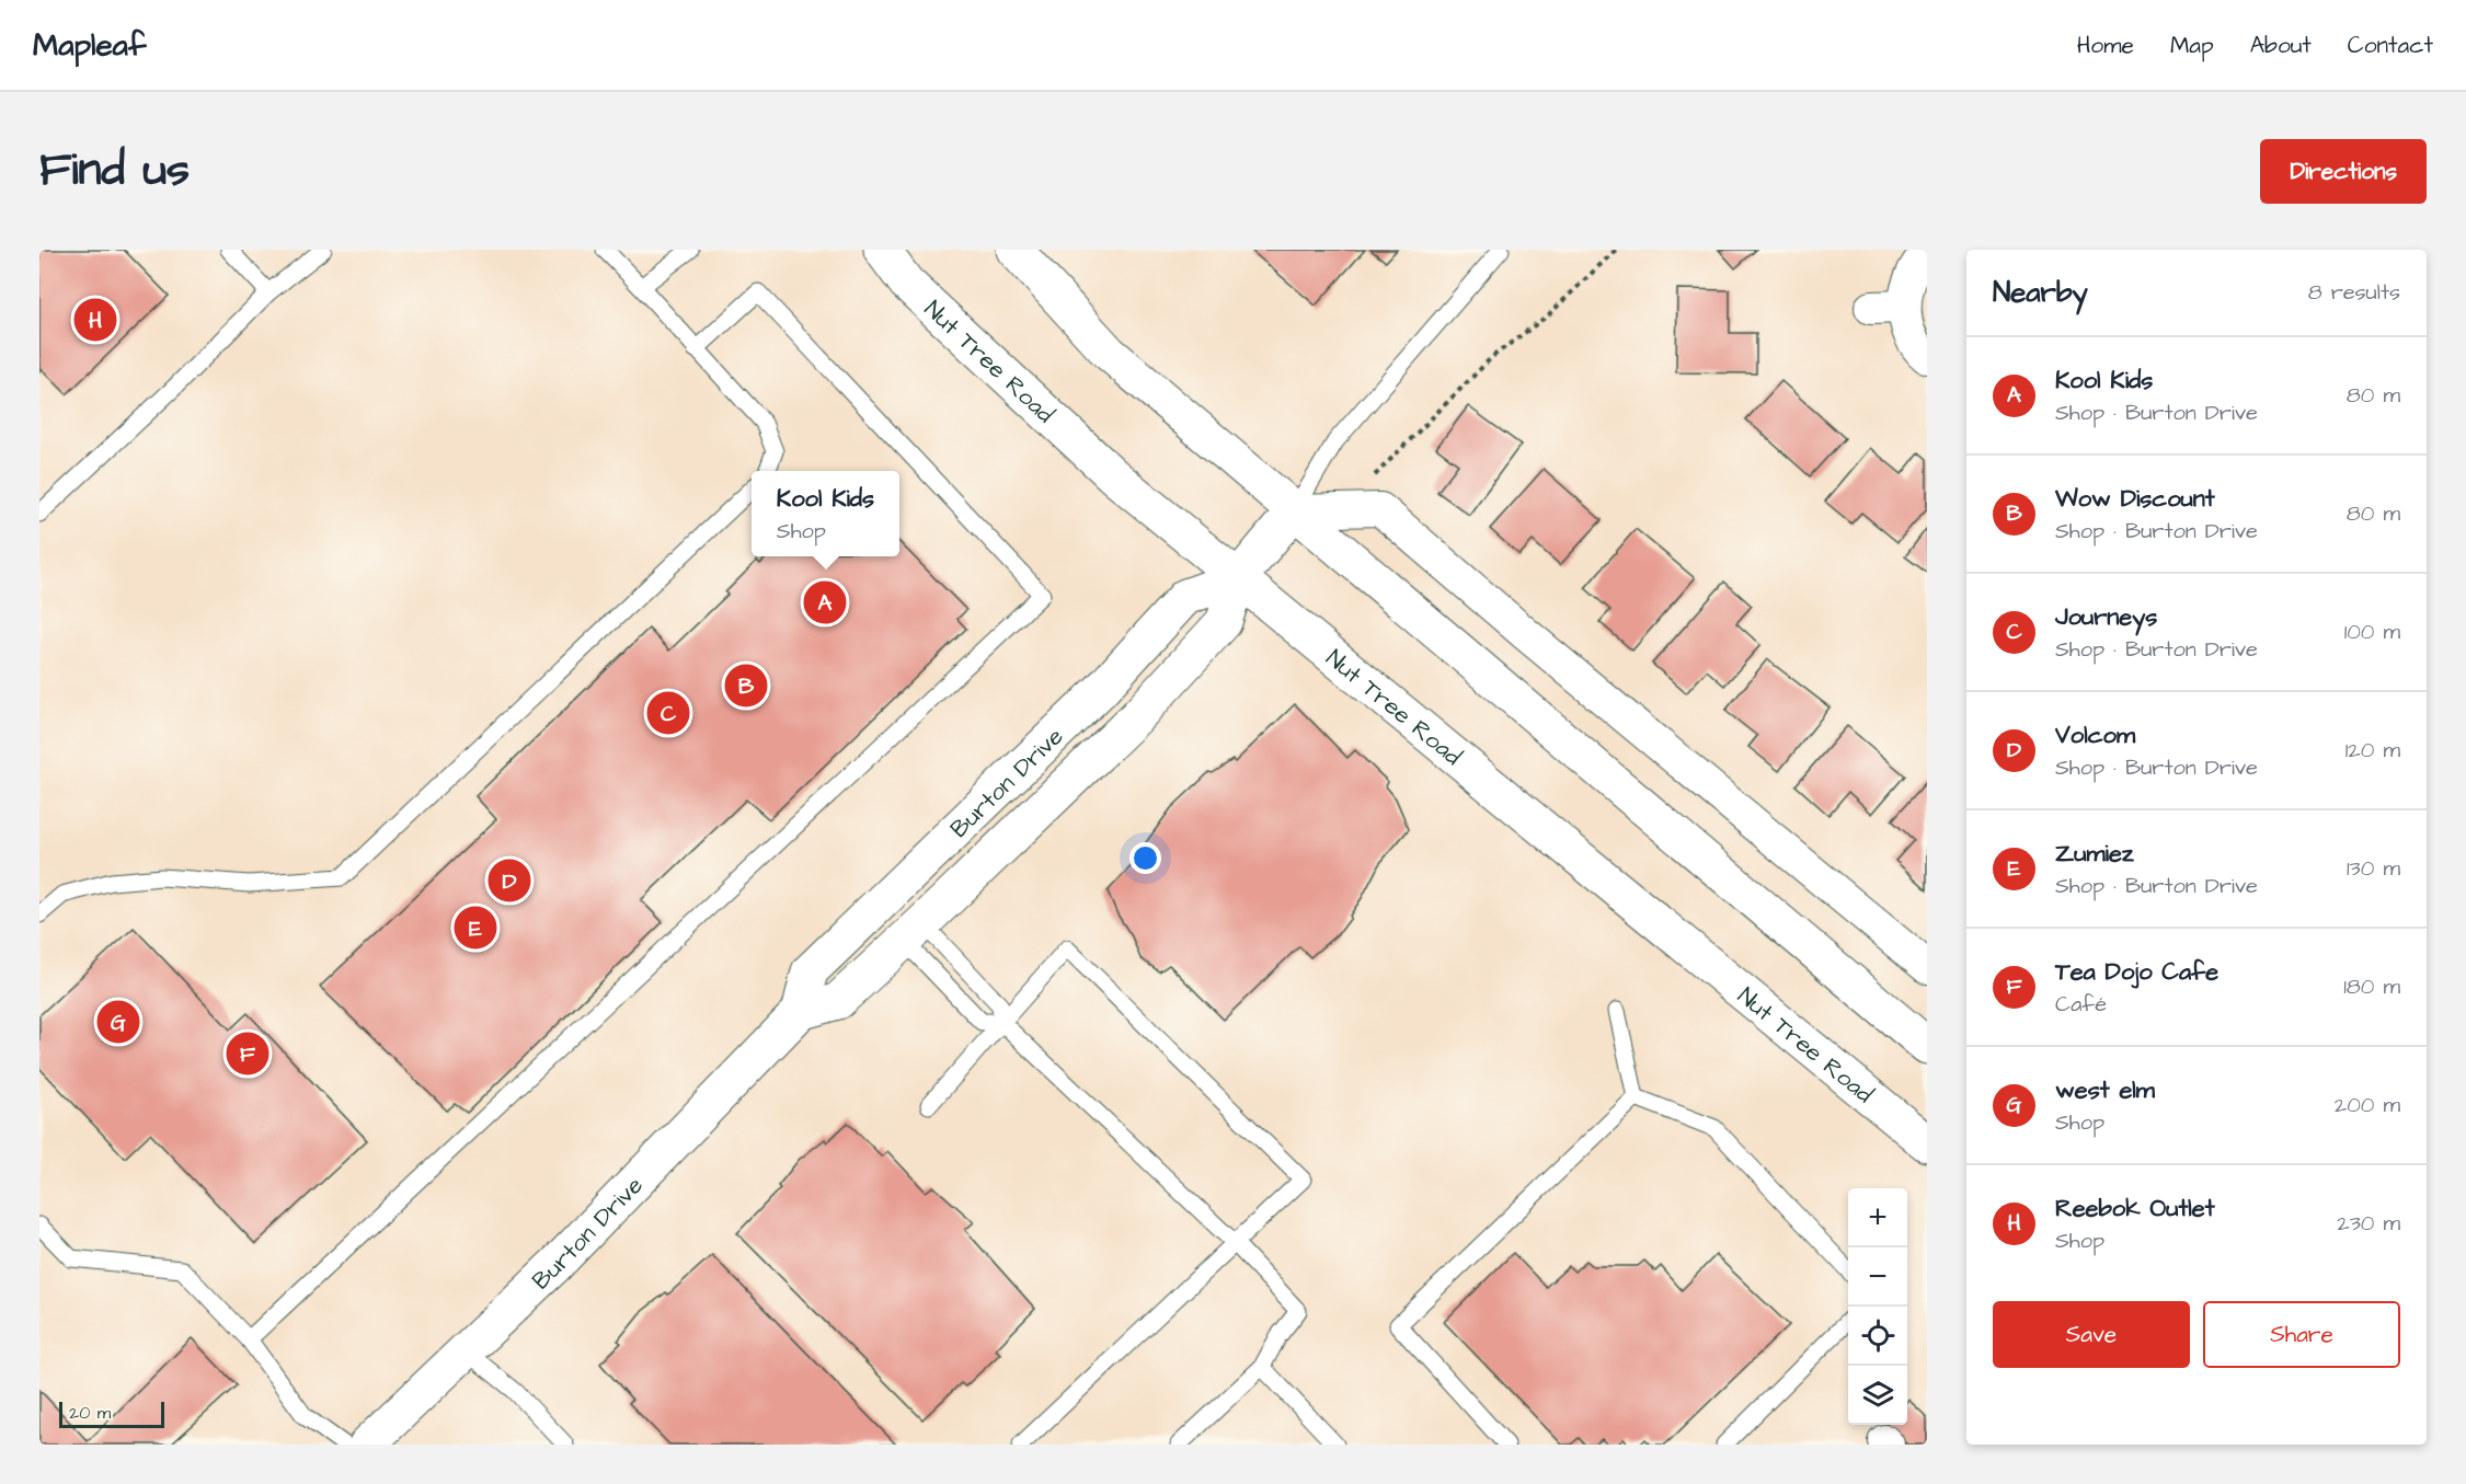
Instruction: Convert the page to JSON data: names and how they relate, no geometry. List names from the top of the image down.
{
  "streets": {
    "main road": ["Nut Tree Road", "Burton Drive"]
  },
  "crossings": [
    ["Nut Tree Road", "Burton Drive"]
  ],
  "scale_bar": "20 m",
  "page": {
    "header": "Mapleaf",
    "nav": [
      "Home",
      "Map",
      "About",
      "Contact"
    ],
    "title": "Find us",
    "buttons": [
      "Directions",
      ["Save", "Share"]
    ],
    "heading": ["Nearby", "8 results"],
    "pins": [
      "H",
      "A",
      "B",
      "C",
      "D",
      "E",
      "G",
      "F"
    ],
    "list": [
      {
        "mark": "A",
        "name": "Kool Kids",
        "note": "Shop · Burton Drive",
        "value": "80 m"
      },
      {
        "mark": "B",
        "name": "Wow Discount",
        "note": "Shop · Burton Drive",
        "value": "80 m"
      },
      {
        "mark": "C",
        "name": "Journeys",
        "note": "Shop · Burton Drive",
        "value": "100 m"
      },
      {
        "mark": "D",
        "name": "Volcom",
        "note": "Shop · Burton Drive",
        "value": "120 m"
      },
      {
        "mark": "E",
        "name": "Zumiez",
        "note": "Shop · Burton Drive",
        "value": "130 m"
      },
      {
        "mark": "F",
        "name": "Tea Dojo Cafe",
        "note": "Café",
        "value": "180 m"
      },
      {
        "mark": "G",
        "name": "west elm",
        "note": "Shop",
        "value": "200 m"
      },
      {
        "mark": "H",
        "name": "Reebok Outlet",
        "note": "Shop",
        "value": "230 m"
      }
    ],
    "popup": ["Kool Kids", "Shop"],
    "map_buttons": ["+", "−"],
    "scale": "20 m"
  }
}
